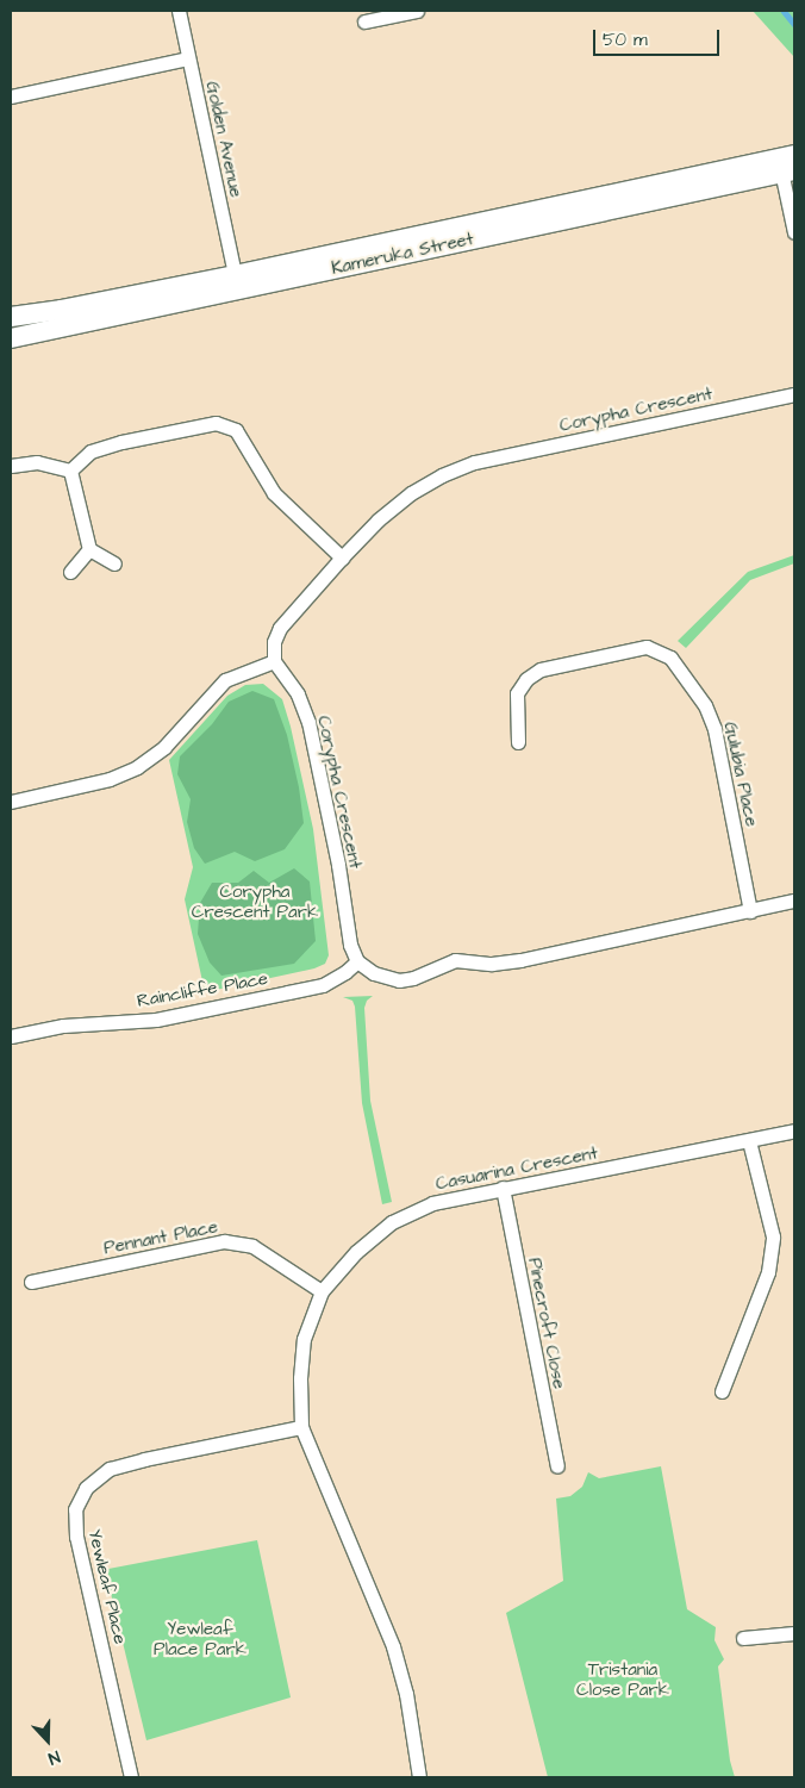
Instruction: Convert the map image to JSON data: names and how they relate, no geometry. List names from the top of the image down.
{
  "streets": {
    "street": [
      "Golden Avenue",
      "Kameruka Street",
      "Corypha Crescent",
      "Gulubia Place",
      "Raincliffe Place",
      "Casuarina Crescent",
      "Pennant Place",
      "Pinecroft Close",
      "Yewleaf Place"
    ]
  },
  "crossings": [
    ["Golden Avenue", "Kameruka Street"],
    ["Corypha Crescent", "Raincliffe Place"],
    ["Casuarina Crescent", "Pennant Place"],
    ["Casuarina Crescent", "Pinecroft Close"],
    ["Casuarina Crescent", "Yewleaf Place"]
  ],
  "parks": ["Corypha Crescent Park", "Yewleaf Place Park", "Tristania Close Park"],
  "scale_bar": "50 m",
  "north": "bottom"
}
